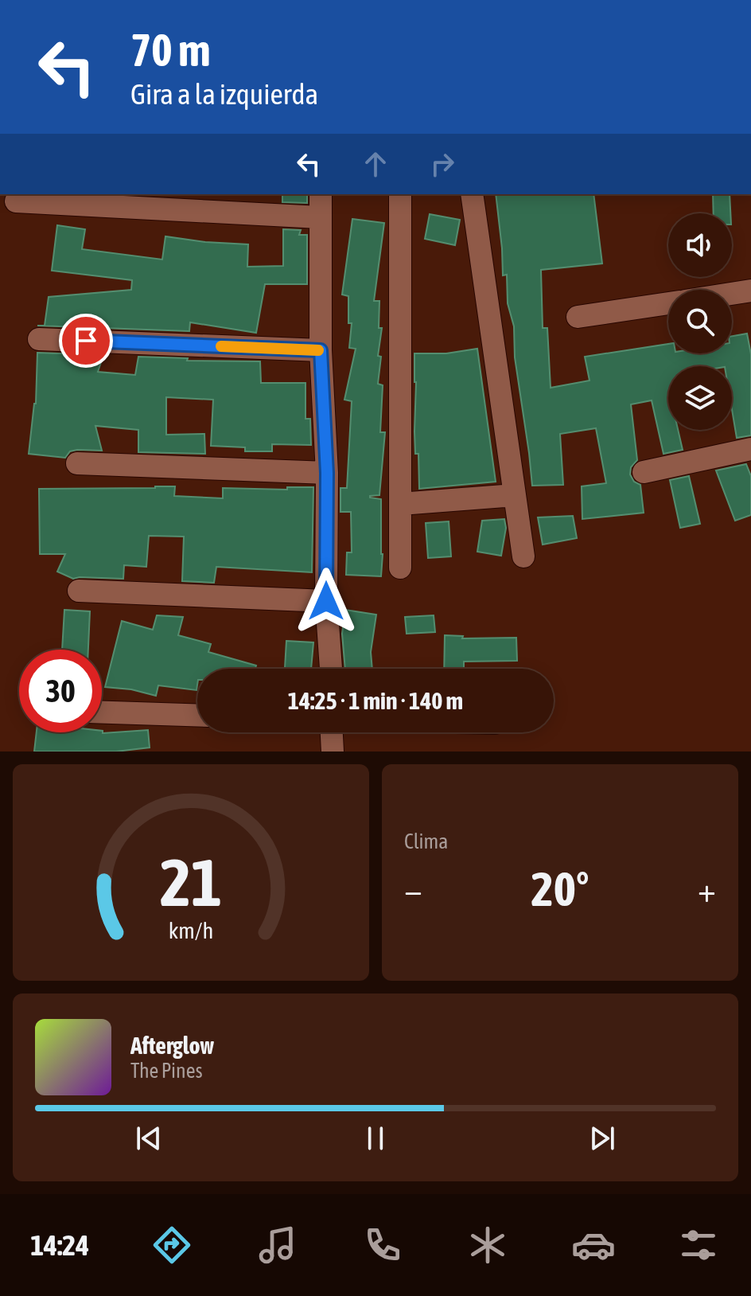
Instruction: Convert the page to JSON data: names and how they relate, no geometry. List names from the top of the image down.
{
  "page": {
    "turn": ["70 m", "Gira a la izquierda"],
    "limit": "30",
    "trip": "14:25 · 1 min · 140 m",
    "tile": "Clima",
    "heat": ["−", "20°", "+"],
    "song": ["Afterglow", "The Pines"],
    "tabs": "14:24",
    "gauge": ["21", "km/h"]
  }
}
